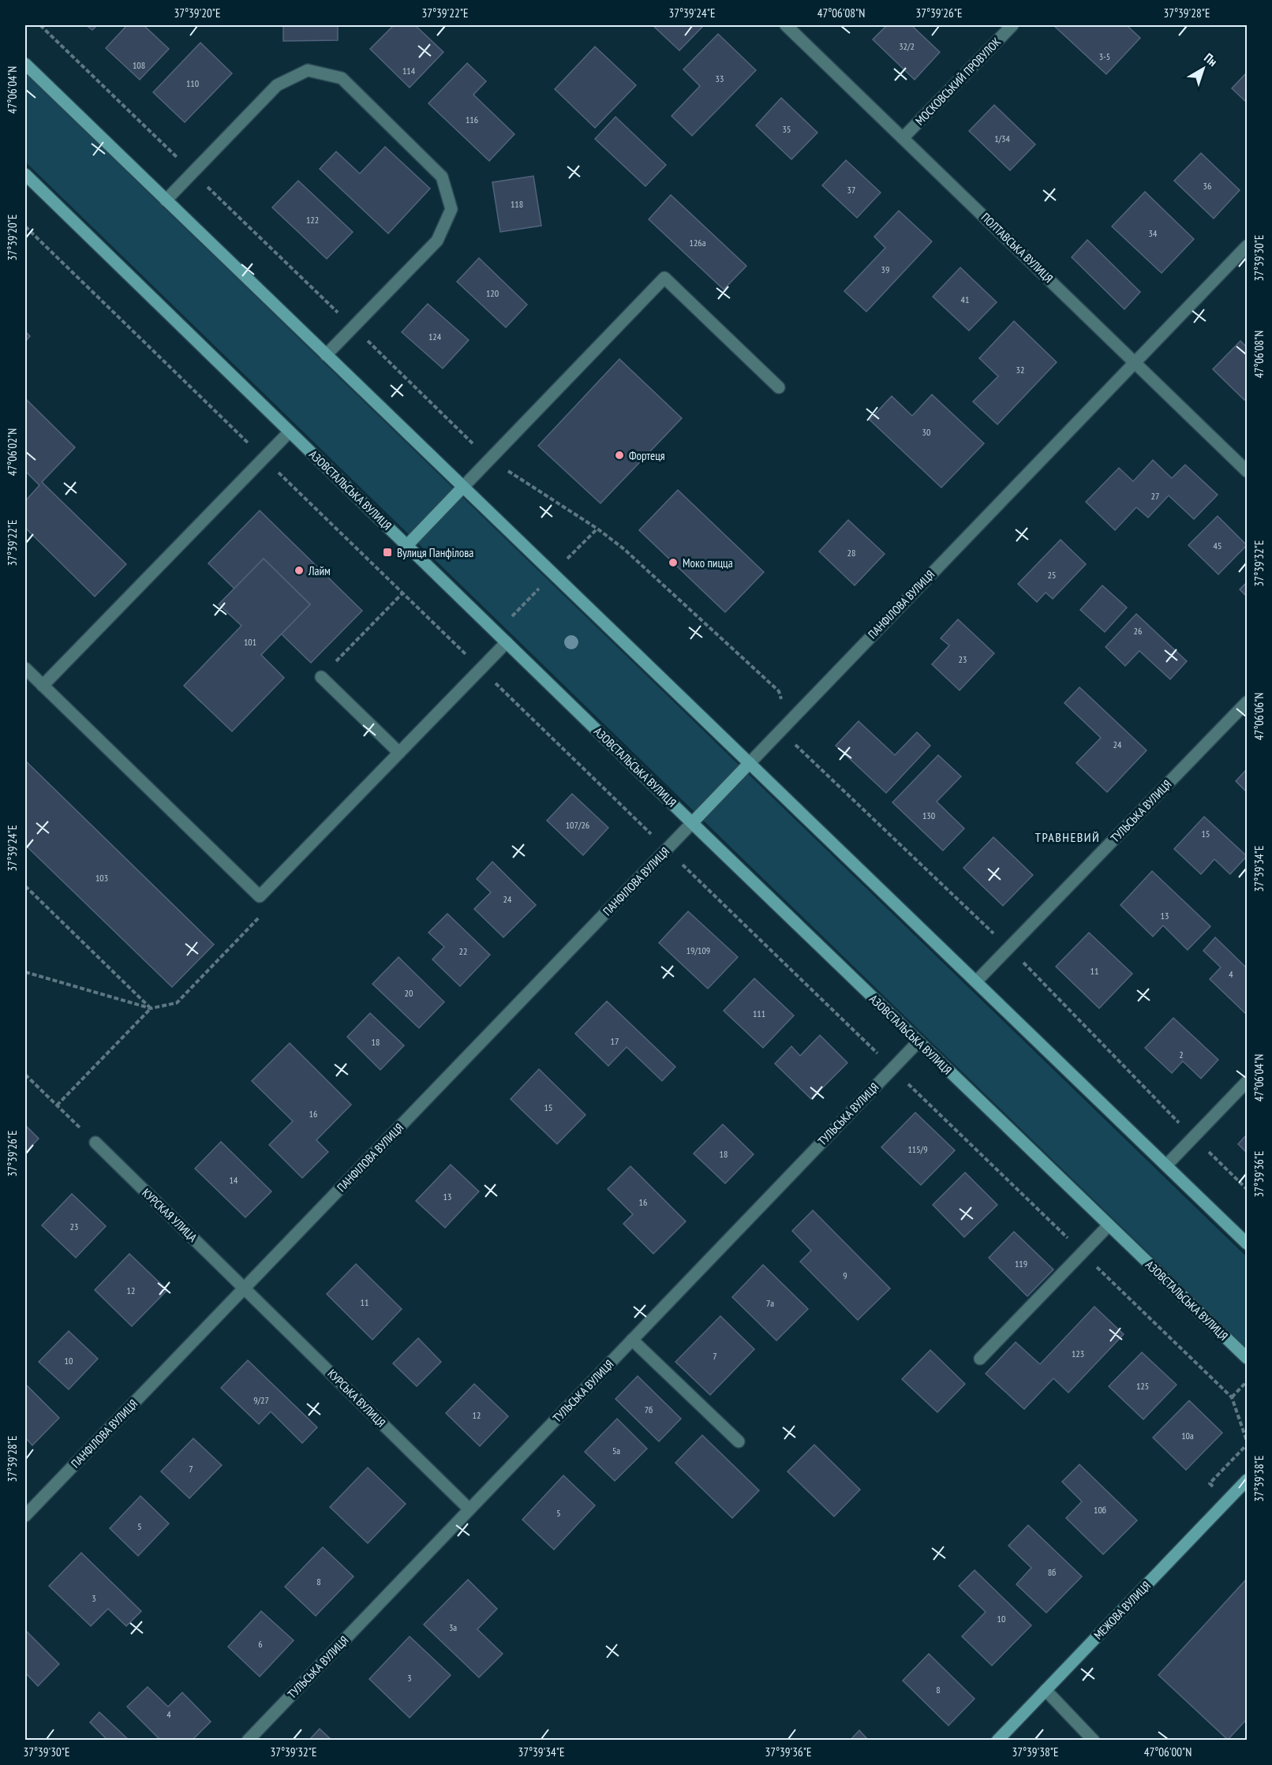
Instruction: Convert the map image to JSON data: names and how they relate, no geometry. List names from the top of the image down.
{
  "streets": {
    "street": [
      "МОСКОВСЬКИЙ ПРОВУЛОК",
      "ПОЛТАВСЬКА ВУЛИЦЯ",
      "АЗОВСТАЛЬСЬКА ВУЛИЦЯ",
      "ПАНФІЛОВА ВУЛИЦЯ",
      "ТУЛЬСЬКА ВУЛИЦЯ",
      "КУРСКАЯ УЛИЦА",
      "КУРСЬКА ВУЛИЦЯ",
      "МЕЖОВА ВУЛИЦЯ"
    ]
  },
  "crossings": [
    ["МОСКОВСЬКИЙ ПРОВУЛОК", "ПОЛТАВСЬКА ВУЛИЦЯ"],
    ["ПОЛТАВСЬКА ВУЛИЦЯ", "ПАНФІЛОВА ВУЛИЦЯ"],
    ["АЗОВСТАЛЬСЬКА ВУЛИЦЯ", "ПАНФІЛОВА ВУЛИЦЯ"],
    ["АЗОВСТАЛЬСЬКА ВУЛИЦЯ", "ТУЛЬСЬКА ВУЛИЦЯ"],
    ["ПАНФІЛОВА ВУЛИЦЯ", "КУРСКАЯ УЛИЦА"],
    ["ПАНФІЛОВА ВУЛИЦЯ", "КУРСЬКА ВУЛИЦЯ"],
    ["ТУЛЬСЬКА ВУЛИЦЯ", "КУРСЬКА ВУЛИЦЯ"],
    ["КУРСКАЯ УЛИЦА", "КУРСЬКА ВУЛИЦЯ"]
  ],
  "districts": ["ТРАВНЕВИЙ"],
  "places": {
    "other": ["Фортеця", "Моко пицца", "Лайм"],
    "transit": ["Вулиця Панфілова"]
  },
  "house_numbers": [
    "32/2",
    "3-5",
    "108",
    "114",
    "33",
    "110",
    "116",
    "35",
    "1/34",
    "36",
    "37",
    "118",
    "122",
    "34",
    "126а",
    "39",
    "120",
    "41",
    "124",
    "32",
    "30",
    "27",
    "45",
    "28",
    "25",
    "26",
    "101",
    "23",
    "24",
    "130",
    "107/26",
    "15",
    "103",
    "24",
    "13",
    "19/109",
    "22",
    "11",
    "4",
    "20",
    "111",
    "17",
    "18",
    "2",
    "15",
    "16",
    "115/9",
    "18",
    "14",
    "13",
    "16",
    "23",
    "119",
    "9",
    "12",
    "11",
    "7а",
    "123",
    "7",
    "10",
    "125",
    "9/27",
    "7б",
    "12",
    "10а",
    "5а",
    "7",
    "10б",
    "5",
    "5",
    "8б",
    "8",
    "3",
    "10",
    "3а",
    "6",
    "3",
    "8",
    "4"
  ],
  "north": "top right",
  "coordinates": [
    "37°39'20\"E",
    "37°39'22\"E",
    "37°39'24\"E",
    "47°06'08\"N",
    "37°39'26\"E",
    "37°39'28\"E",
    "47°06'04\"N",
    "37°39'30\"E",
    "47°06'02\"N",
    "37°39'32\"E",
    "47°06'06\"N",
    "37°39'34\"E",
    "37°39'36\"E",
    "37°39'38\"E",
    "47°06'00\"N"
  ]
}
